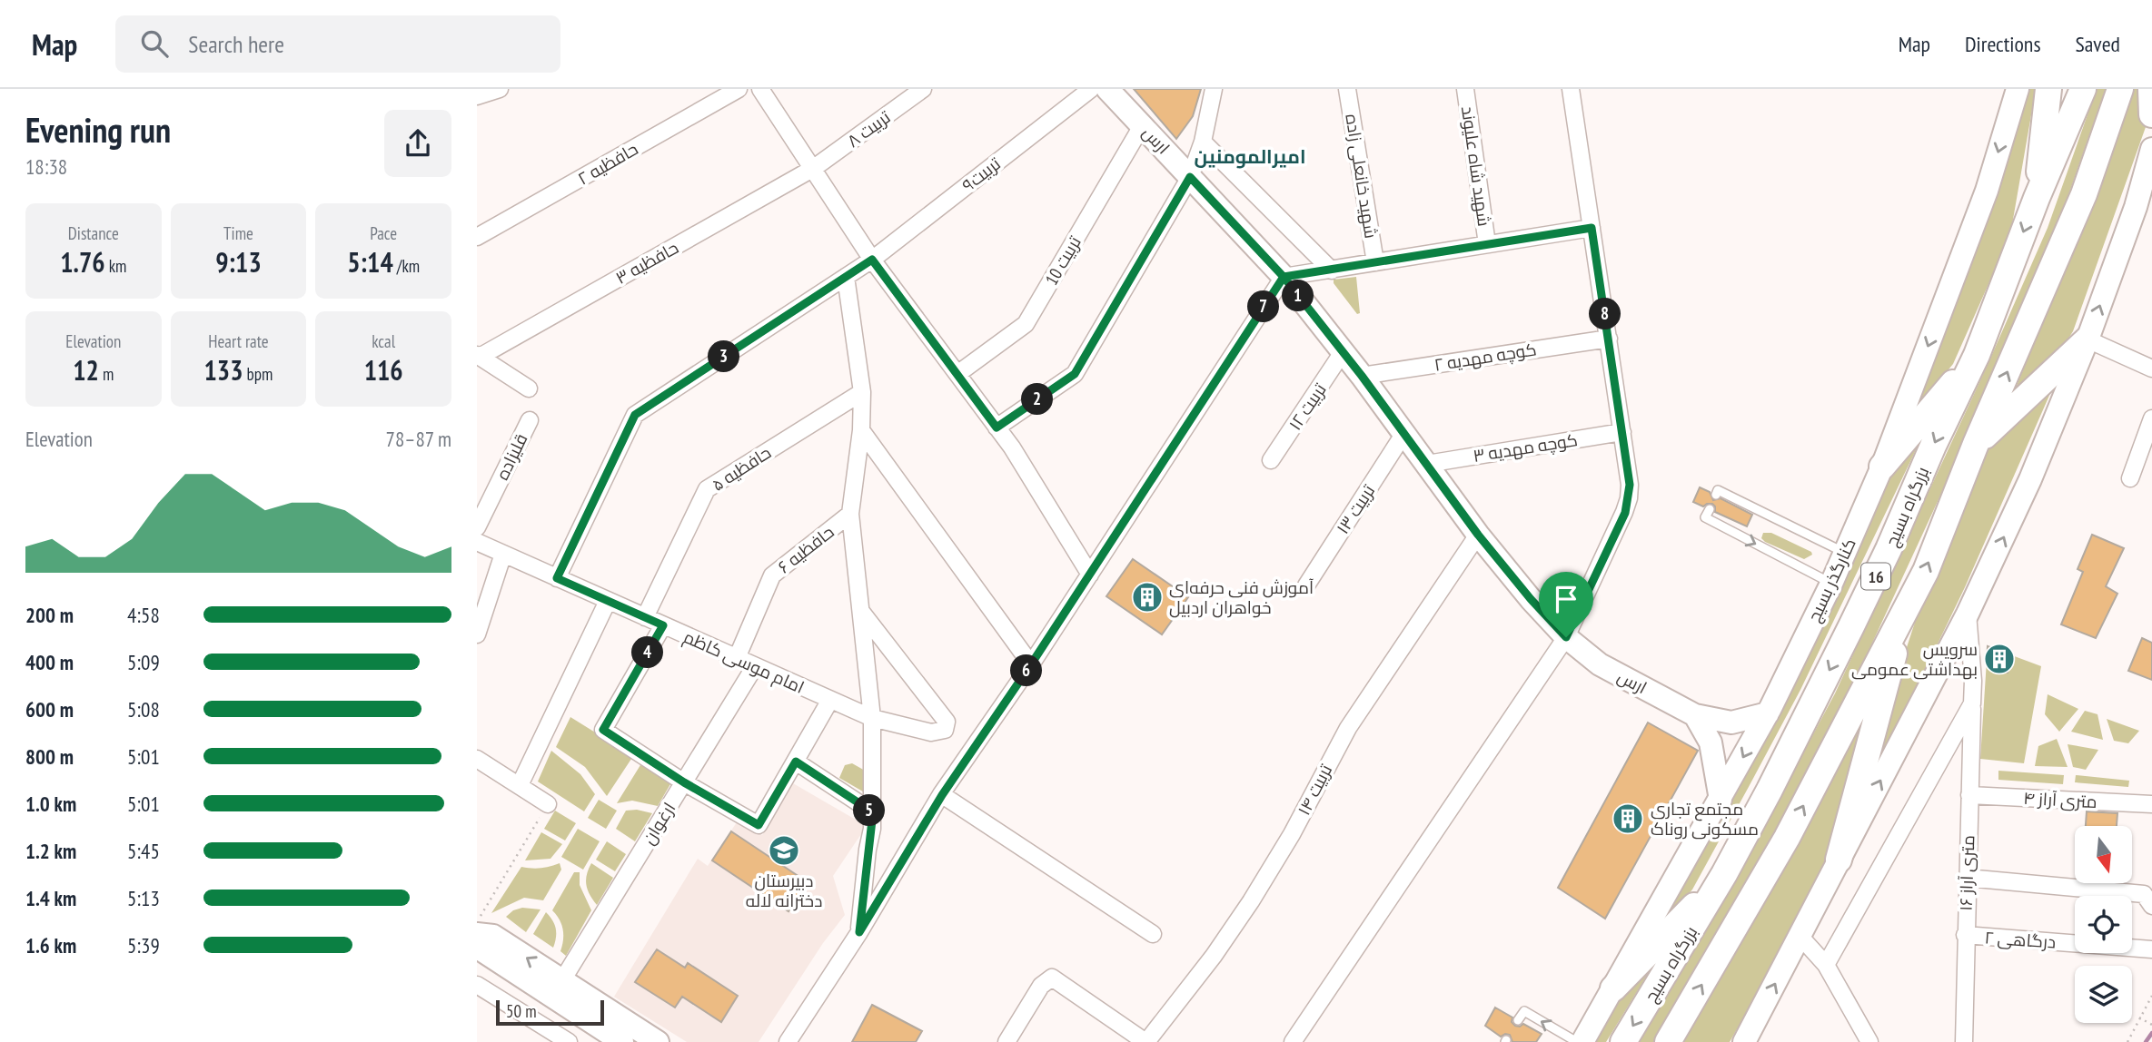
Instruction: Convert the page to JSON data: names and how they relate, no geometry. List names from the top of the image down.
{
  "streets": {
    "highway": ["بزرگراه بسیج", "16"],
    "main road": ["ارس", "کنارگذر بسیج"],
    "street": [
      "تربیت ۸",
      "حافظیه ۲",
      "شهید شاه علیوند",
      "تربیت۹",
      "شهید خانعلی زاده",
      "تربیت 10",
      "حافظیه ۳",
      "کوچه مهدیه ۲",
      "تربیت ۱۲",
      "کوچه مهدیه ۳",
      "قلیزاده",
      "حافظیه ۵",
      "تربیت ۱۳",
      "حافظیه ۶",
      "امام موسی کاظم",
      "تربیت ۱۴",
      "۴ متری آراز",
      "ارغوان",
      "۱۶ متری آراز",
      "درگاهی ۲"
    ]
  },
  "crossings": [
    ["تربیت ۸", "حافظیه ۳"],
    ["ارس", "تربیت 10"],
    ["ارس", "کوچه مهدیه ۲"],
    ["ارس", "تربیت ۱۲"],
    ["ارس", "کوچه مهدیه ۳"],
    ["ارس", "تربیت ۱۳"],
    ["ارس", "کنارگذر بسیج"],
    ["ارس", "تربیت ۱۴"],
    ["تربیت۹", "امام موسی کاظم"],
    ["حافظیه ۵", "امام موسی کاظم"],
    ["حافظیه ۶", "امام موسی کاظم"],
    ["امام موسی کاظم", "ارغوان"],
    ["۴ متری آراز", "۱۶ متری آراز"],
    ["۱۶ متری آراز", "درگاهی ۲"]
  ],
  "districts": ["امیرالمومنین"],
  "places": {
    "building": ["آموزش فنی حرفه‌ای خواهران اردبیل", "سرویس بهداشتی عمومی", "مجتمع تجاری مسکونی روناک"],
    "school or university": ["دبیرستان دخترانه لاله"]
  },
  "scale_bar": "50 m",
  "north": "bottom",
  "page": {
    "header": "Map",
    "search": "Search here",
    "nav": ["Map", "Directions", "Saved"],
    "heading": ["Evening run", "18:38"],
    "stats": [
      ["Distance", "1.76 km"],
      ["Time", "9:13"],
      ["Pace", "5:14 /km"],
      ["Elevation", "12 m"],
      ["Heart rate", "133 bpm"],
      ["kcal", "116"]
    ],
    "pins": [
      "1",
      "7",
      "8",
      "3",
      "2",
      "4",
      "6",
      "5"
    ],
    "chart": ["Elevation", "78–87 m"],
    "list": [
      {
        "name": "200 m",
        "note": "4:58"
      },
      {
        "name": "400 m",
        "note": "5:09"
      },
      {
        "name": "600 m",
        "note": "5:08"
      },
      {
        "name": "800 m",
        "note": "5:01"
      },
      {
        "name": "1.0 km",
        "note": "5:01"
      },
      {
        "name": "1.2 km",
        "note": "5:45"
      },
      {
        "name": "1.4 km",
        "note": "5:13"
      },
      {
        "name": "1.6 km",
        "note": "5:39"
      }
    ],
    "scale": "50 m"
  }
}
